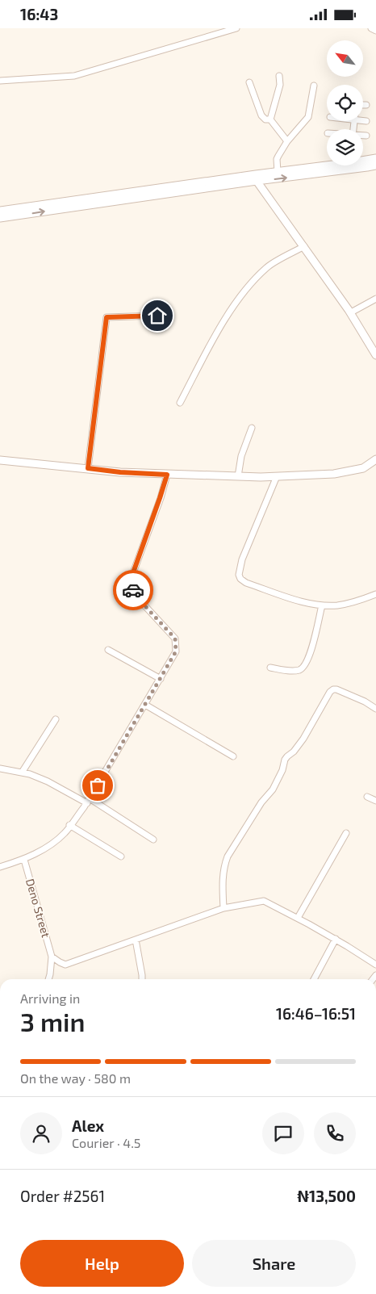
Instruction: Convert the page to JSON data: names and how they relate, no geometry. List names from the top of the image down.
{
  "streets": {
    "street": ["Deno Street"]
  },
  "north": "top left",
  "page": {
    "status": "16:43",
    "heading": ["3 min", "Arriving in", "16:46–16:51"],
    "panel": [
      "Alex",
      "Courier · 4.5",
      "Order #2561",
      "₦13,500"
    ],
    "bar": "On the way · 580 m",
    "buttons": ["Help", "Share"]
  }
}
